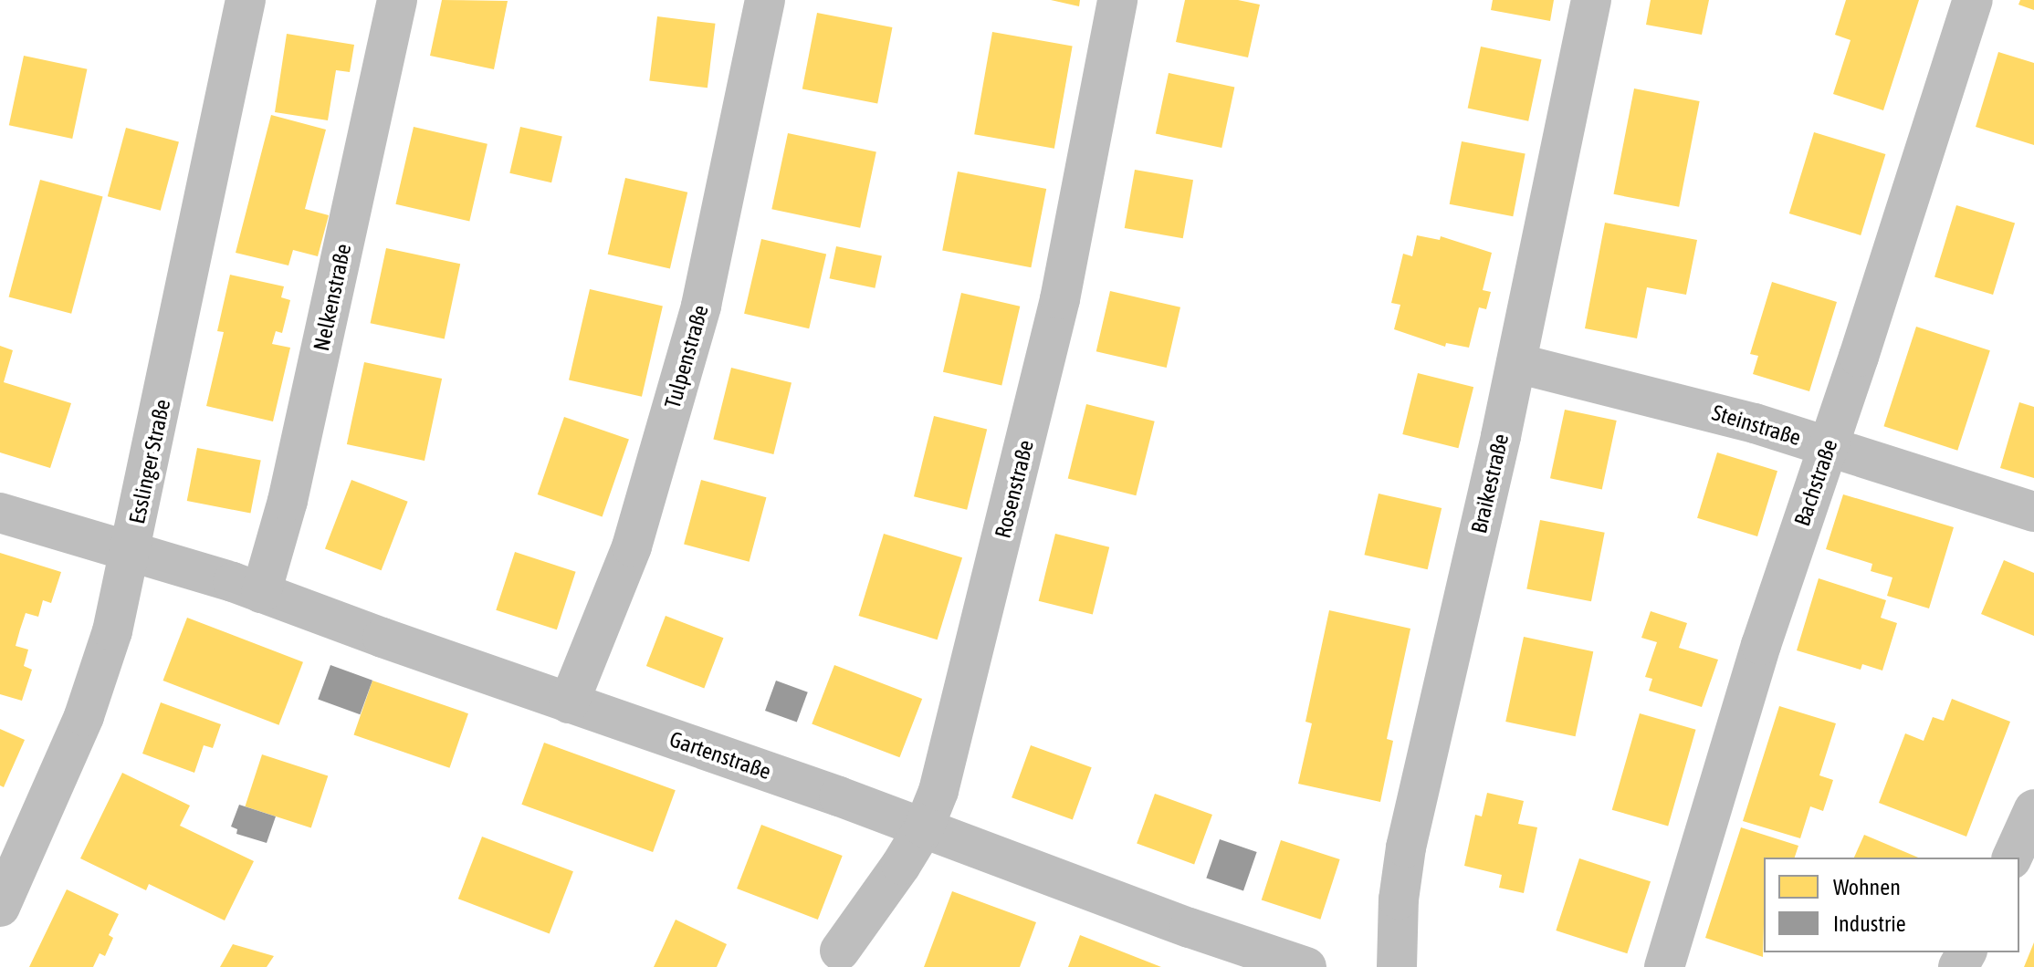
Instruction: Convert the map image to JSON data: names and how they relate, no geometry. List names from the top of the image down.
{
  "streets": {
    "street": [
      "Nelkenstraße",
      "Tulpenstraße",
      "Steinstraße",
      "Esslinger Straße",
      "Bachstraße",
      "Braikestraße",
      "Rosenstraße",
      "Gartenstraße"
    ]
  },
  "crossings": [
    ["Nelkenstraße", "Gartenstraße"],
    ["Tulpenstraße", "Gartenstraße"],
    ["Steinstraße", "Bachstraße"],
    ["Steinstraße", "Braikestraße"],
    ["Esslinger Straße", "Gartenstraße"],
    ["Rosenstraße", "Gartenstraße"]
  ],
  "legend": ["Wohnen", "Industrie"]
}
